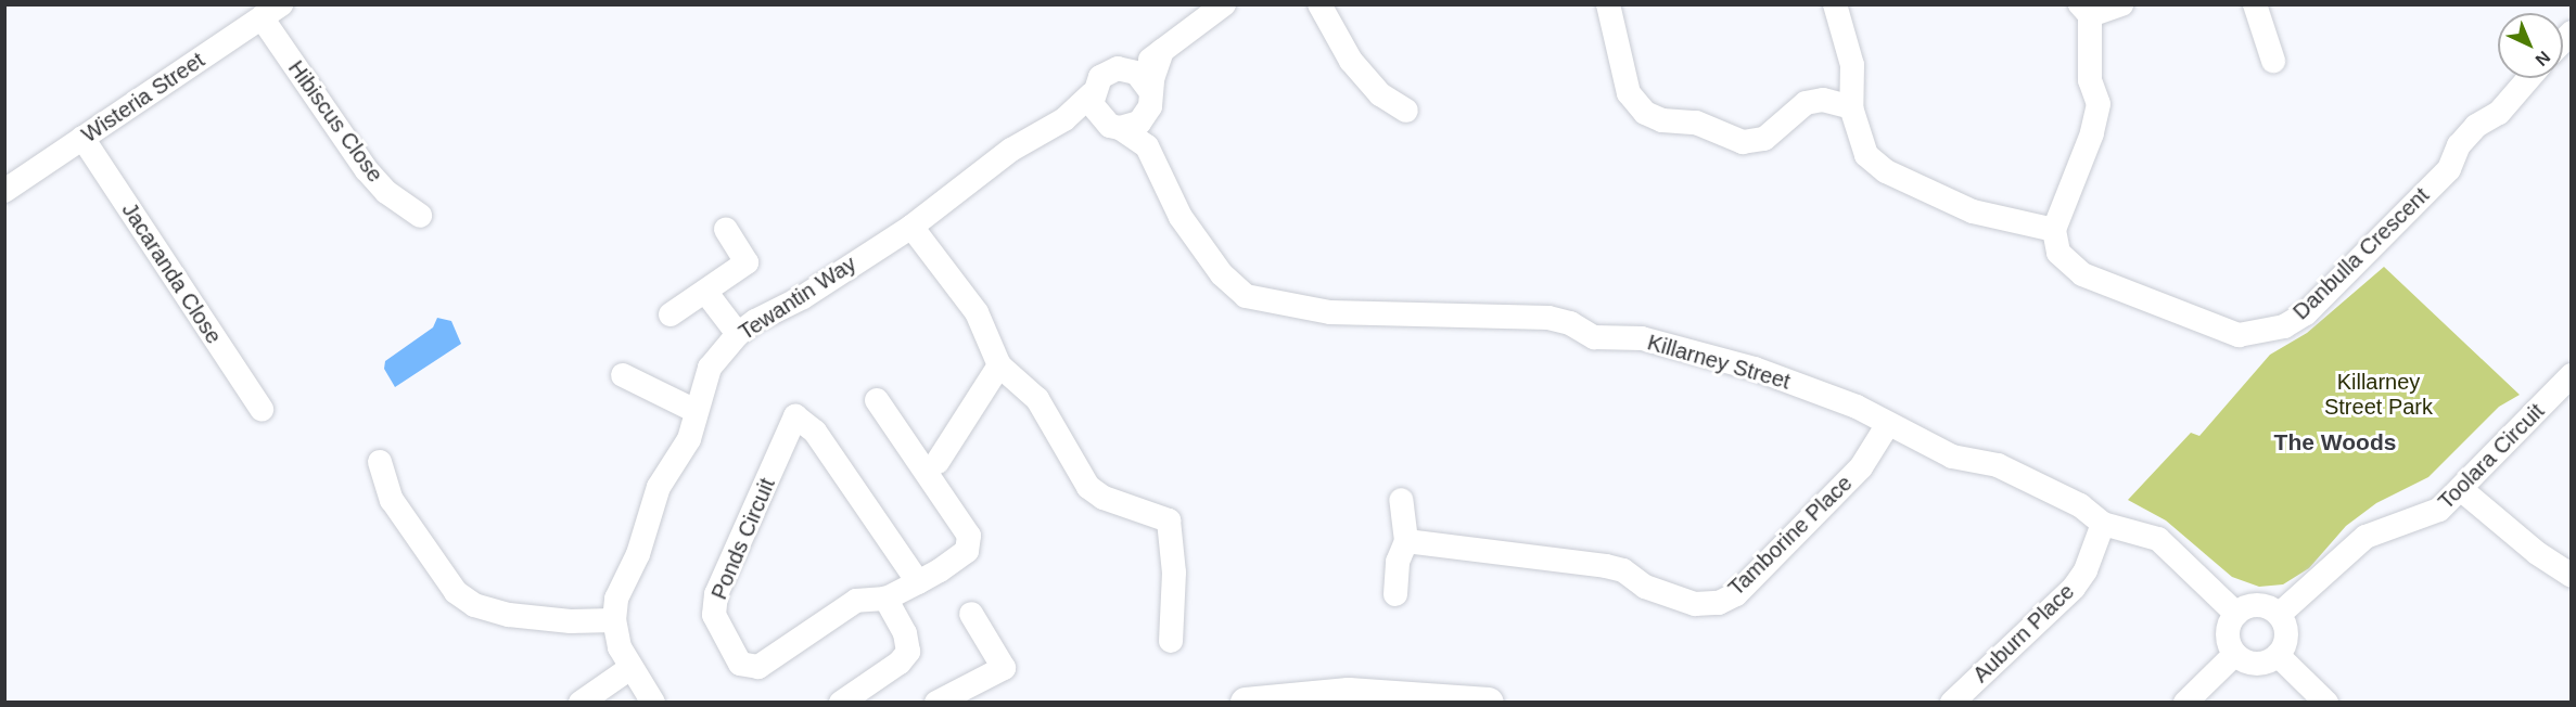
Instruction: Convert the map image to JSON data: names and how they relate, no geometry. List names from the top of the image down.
{
  "streets": {
    "street": [
      "Wisteria Street",
      "Hibiscus Close",
      "Danbulla Crescent",
      "Jacaranda Close",
      "Tewantin Way",
      "Killarney Street",
      "Toolara Circuit",
      "Tamborine Place",
      "Ponds Circuit",
      "Auburn Place"
    ]
  },
  "crossings": [
    ["Wisteria Street", "Hibiscus Close"],
    ["Wisteria Street", "Jacaranda Close"],
    ["Tewantin Way", "Killarney Street"],
    ["Killarney Street", "Toolara Circuit"],
    ["Killarney Street", "Tamborine Place"],
    ["Killarney Street", "Auburn Place"]
  ],
  "districts": ["The Woods"],
  "parks": ["Killarney Street Park"],
  "north": "bottom right"
}
